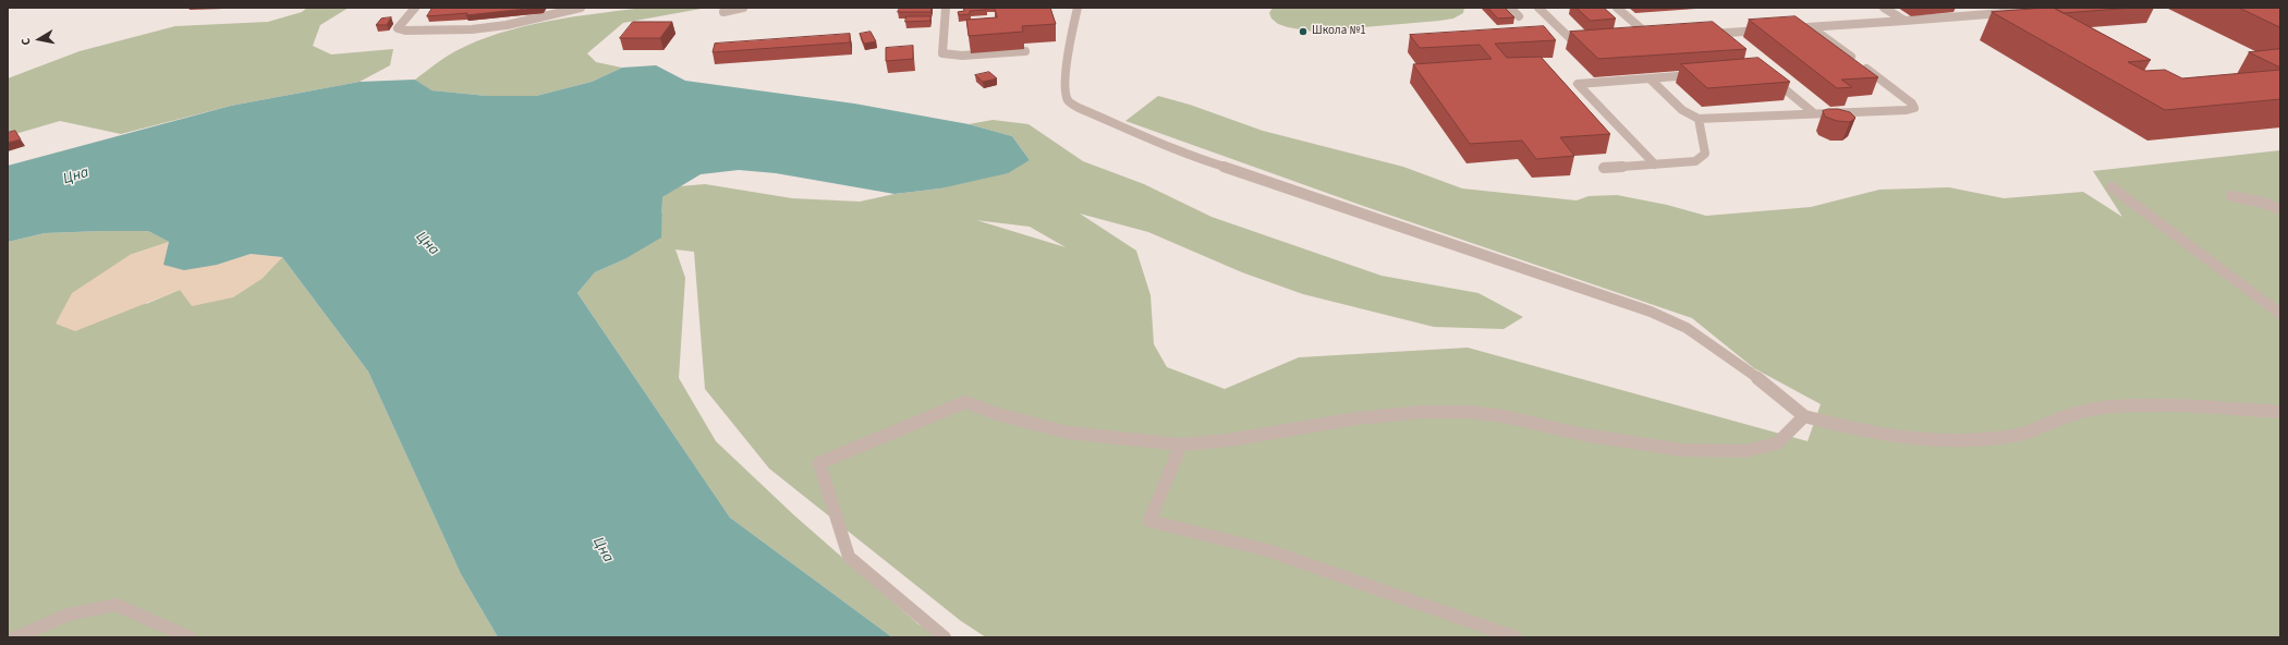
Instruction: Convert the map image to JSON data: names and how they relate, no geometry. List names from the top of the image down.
{
  "water": ["Цна"],
  "places": ["Школа №1"],
  "north": "left"
}
